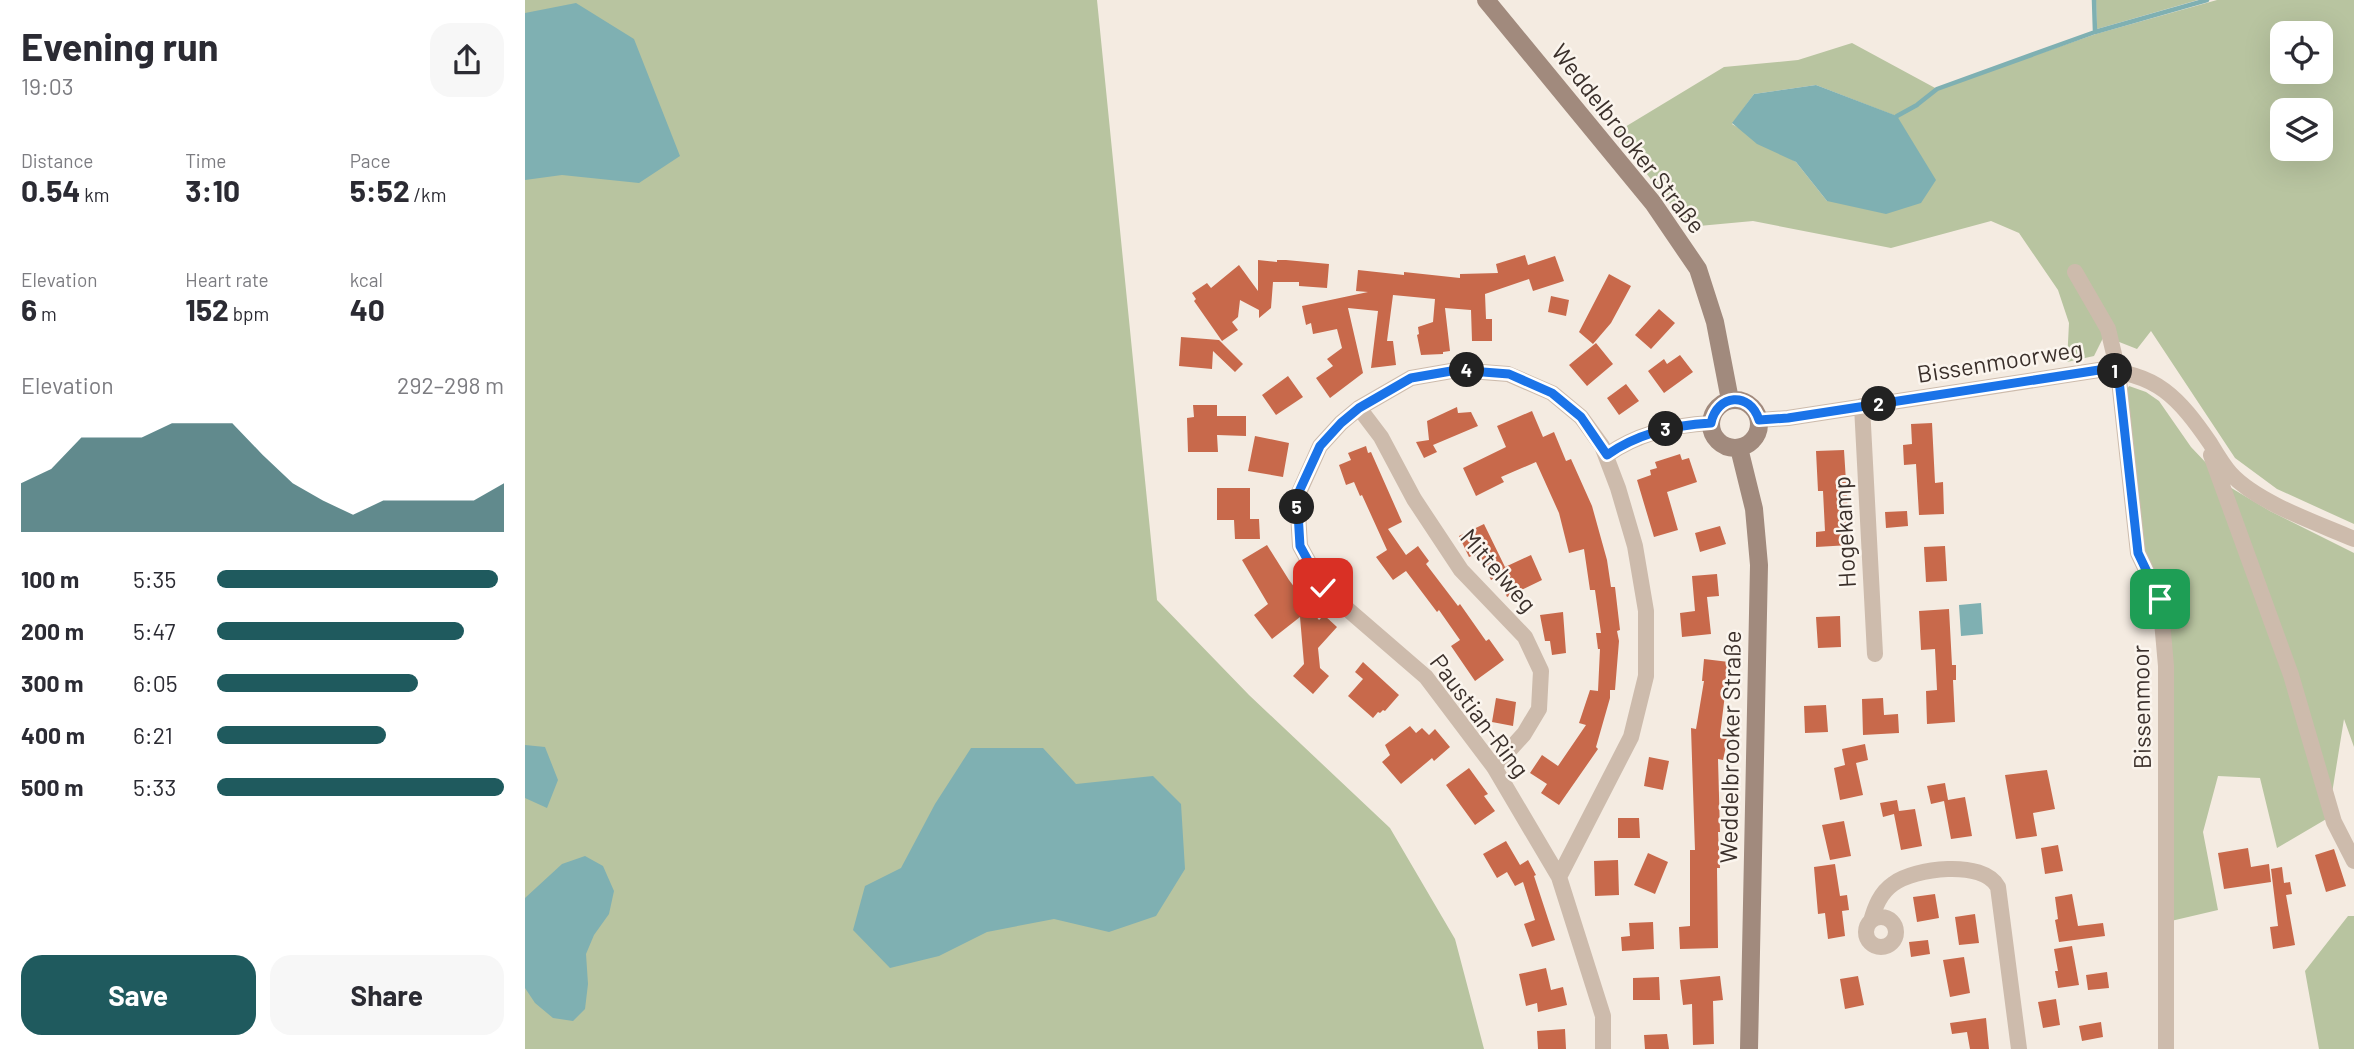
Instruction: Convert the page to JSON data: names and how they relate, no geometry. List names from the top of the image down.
{
  "streets": {
    "street": [
      "Weddelbrooker Straße",
      "Bissenmoorweg",
      "Hogekamp",
      "Mittelweg",
      "Bissenmoor",
      "Paustian-Ring"
    ]
  },
  "crossings": [
    ["Weddelbrooker Straße", "Bissenmoorweg"],
    ["Bissenmoorweg", "Hogekamp"],
    ["Bissenmoorweg", "Bissenmoor"],
    ["Mittelweg", "Paustian-Ring"]
  ],
  "page": {
    "heading": ["Evening run", "19:03"],
    "stats": [
      ["Distance", "0.54 km"],
      ["Time", "3:10"],
      ["Pace", "5:52 /km"],
      ["Elevation", "6 m"],
      ["Heart rate", "152 bpm"],
      ["kcal", "40"]
    ],
    "pins": [
      "4",
      "1",
      "2",
      "3",
      "5"
    ],
    "chart": ["Elevation", "292–298 m"],
    "list": [
      {
        "name": "100 m",
        "note": "5:35"
      },
      {
        "name": "200 m",
        "note": "5:47"
      },
      {
        "name": "300 m",
        "note": "6:05"
      },
      {
        "name": "400 m",
        "note": "6:21"
      },
      {
        "name": "500 m",
        "note": "5:33"
      }
    ],
    "buttons": ["Save", "Share"]
  }
}
